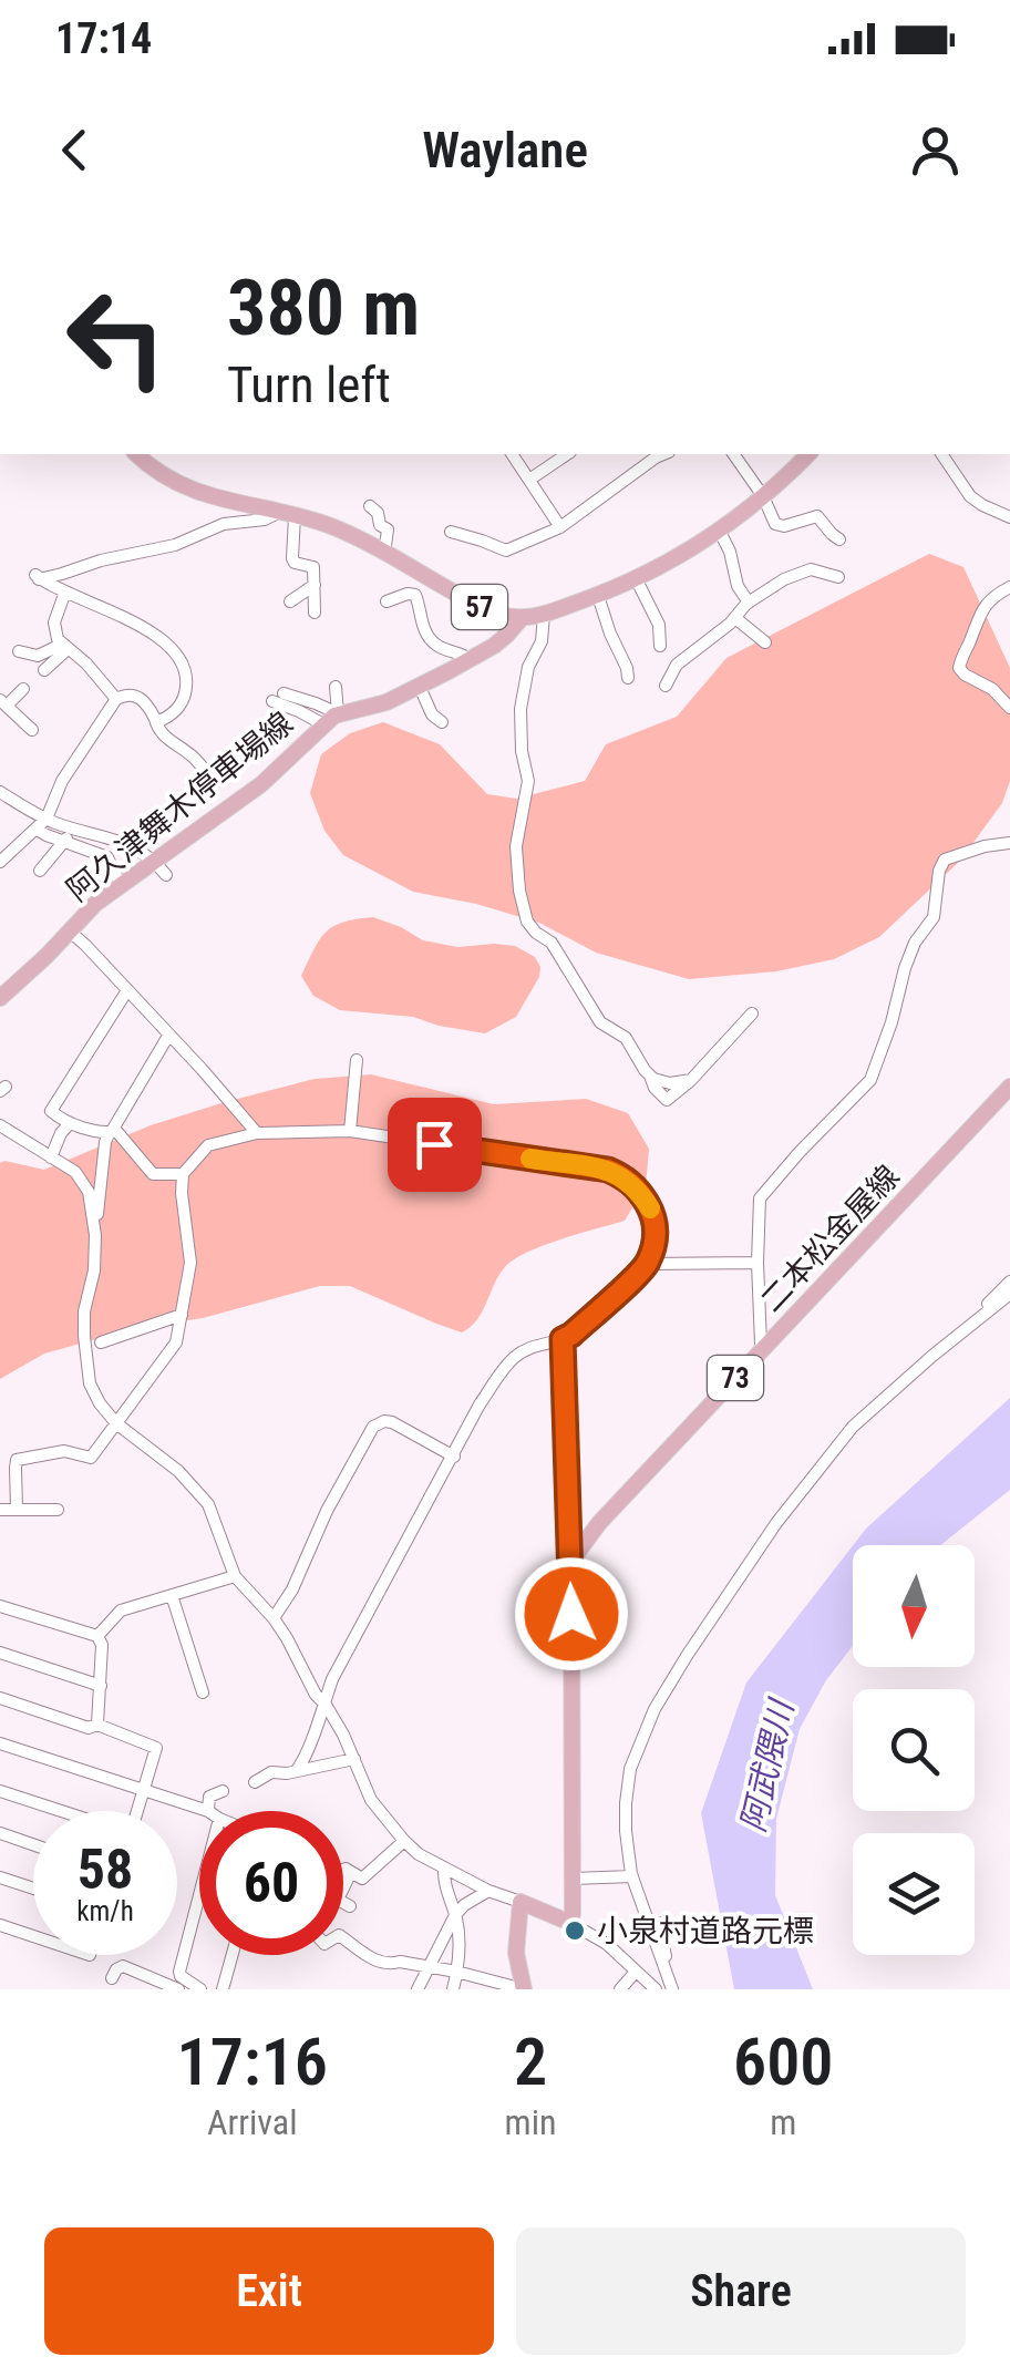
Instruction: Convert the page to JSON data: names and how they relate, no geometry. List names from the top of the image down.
{
  "streets": {
    "main road": [
      "57",
      "阿久津舞木停車場線",
      "二本松金屋線",
      "73"
    ]
  },
  "crossings": [
    ["57", "阿久津舞木停車場線"]
  ],
  "water": ["阿武隈川"],
  "places": ["小泉村道路元標"],
  "north": "bottom",
  "page": {
    "status": "17:14",
    "header": "Waylane",
    "turn": ["380 m", "Turn left"],
    "speed": "58 km/h",
    "limit": "60",
    "eta": [
      "17:16",
      "Arrival",
      "2",
      "min",
      "600",
      "m"
    ],
    "buttons": ["Exit", "Share"]
  }
}
